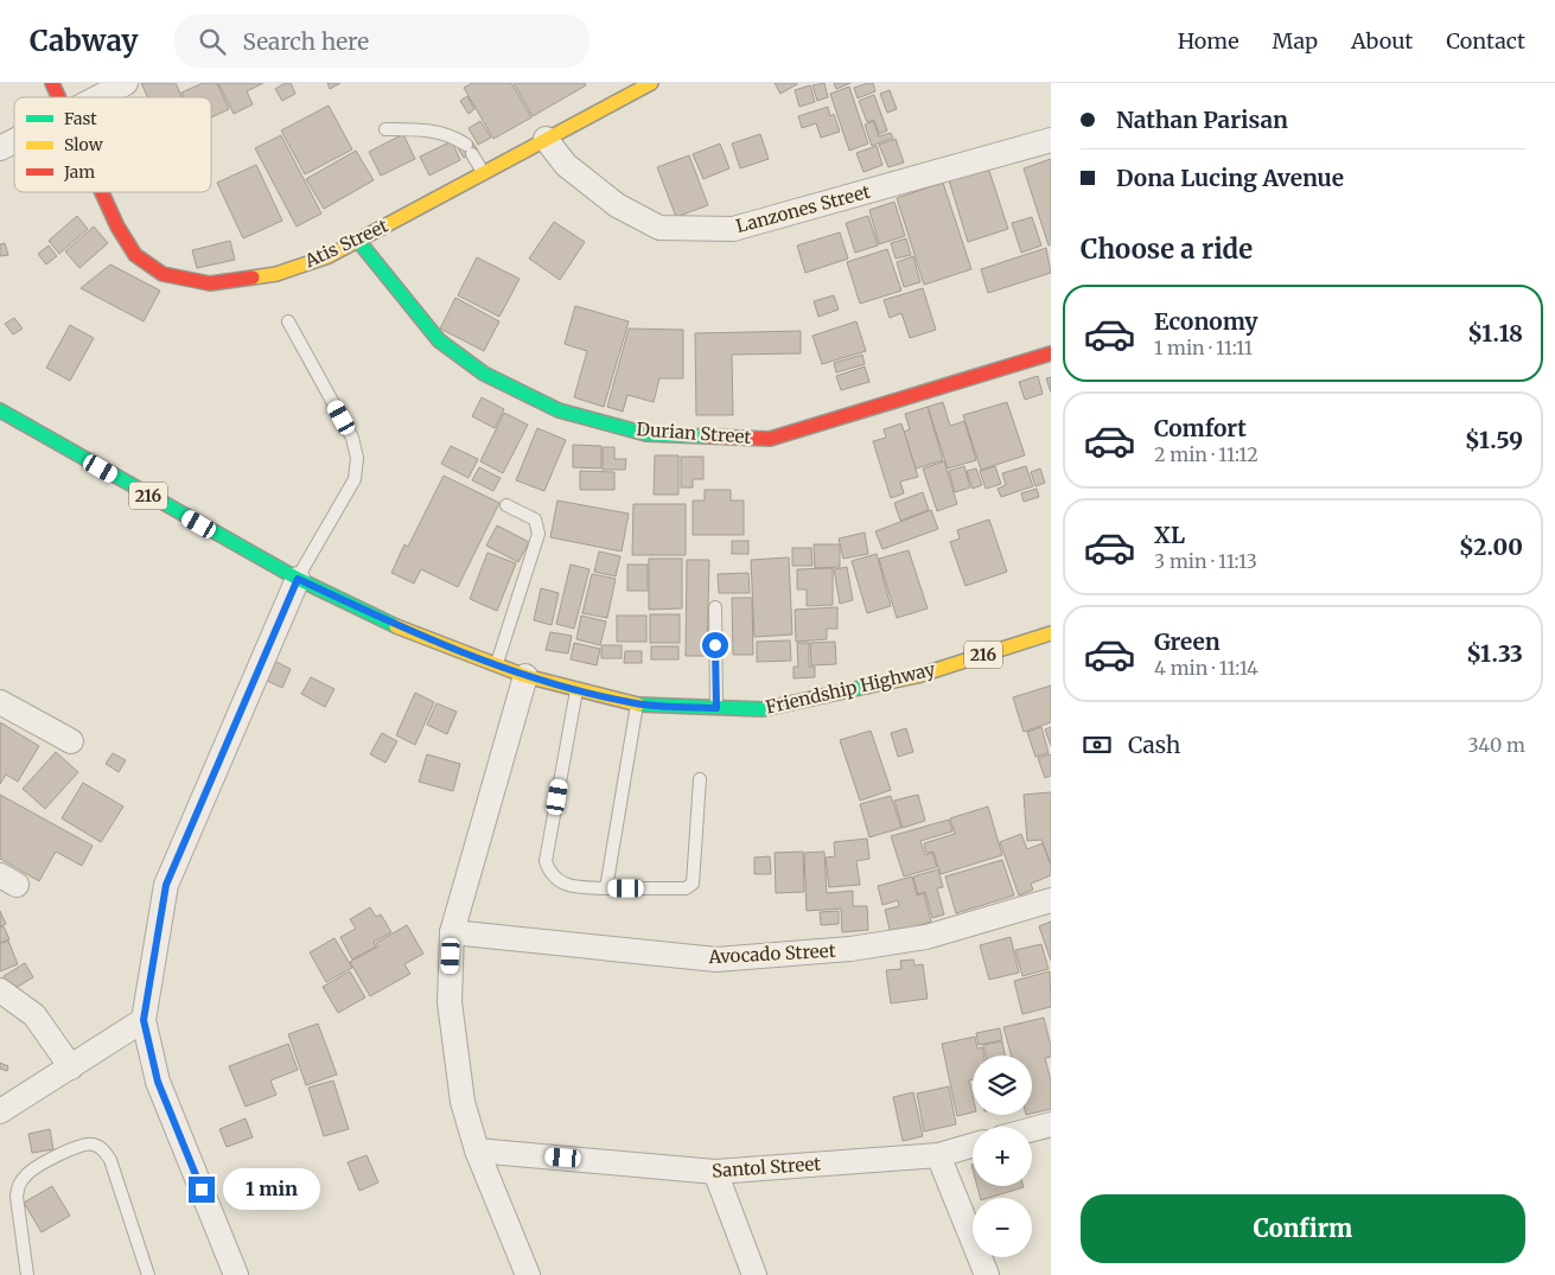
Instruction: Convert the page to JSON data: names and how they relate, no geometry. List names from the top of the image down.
{
  "streets": {
    "street": [
      "Lanzones Street",
      "Atis Street",
      "Durian Street",
      "216",
      "Friendship Highway",
      "Avocado Street",
      "Santol Street"
    ]
  },
  "crossings": [
    ["Lanzones Street", "Atis Street"],
    ["Atis Street", "Durian Street"]
  ],
  "legend": ["Fast", "Slow", "Jam"],
  "page": {
    "header": "Cabway",
    "search": "Search here",
    "nav": [
      "Home",
      "Map",
      "About",
      "Contact"
    ],
    "banner": ["Nathan Parisan", "Dona Lucing Avenue"],
    "heading": "Choose a ride",
    "list": [
      {
        "name": "Economy",
        "note": "1 min · 11:11",
        "value": "$1.18"
      },
      {
        "name": "Comfort",
        "note": "2 min · 11:12",
        "value": "$1.59"
      },
      {
        "name": "XL",
        "note": "3 min · 11:13",
        "value": "$2.00"
      },
      {
        "name": "Green",
        "note": "4 min · 11:14",
        "value": "$1.33"
      }
    ],
    "pay": ["Cash", "340 m"],
    "map_buttons": ["+", "−"],
    "bubble": "1 min",
    "buttons": "Confirm"
  }
}
